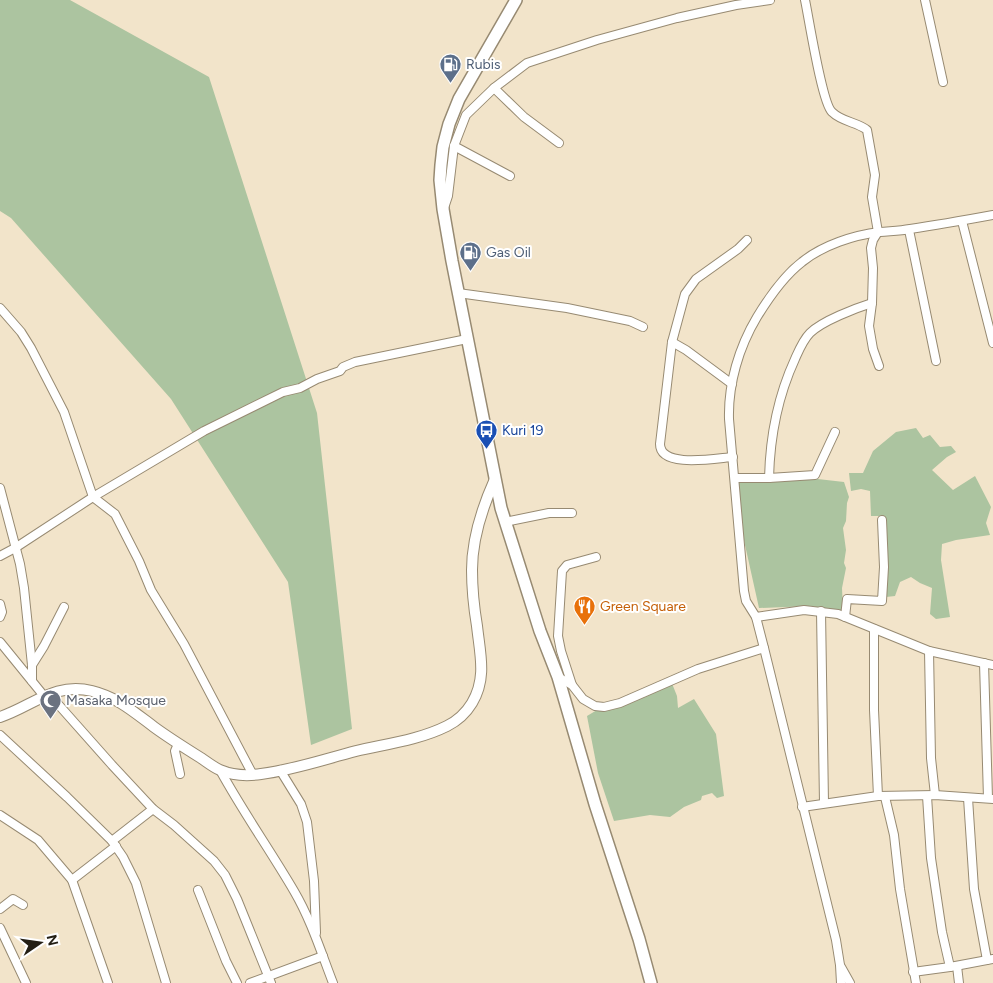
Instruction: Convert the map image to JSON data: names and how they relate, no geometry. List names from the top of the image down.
{
  "places": {
    "fuel station": ["Rubis", "Gas Oil"],
    "bus stop": ["Kuri 19"],
    "restaurant": ["Green Square"],
    "mosque": ["Masaka Mosque"]
  },
  "north": "right"
}
